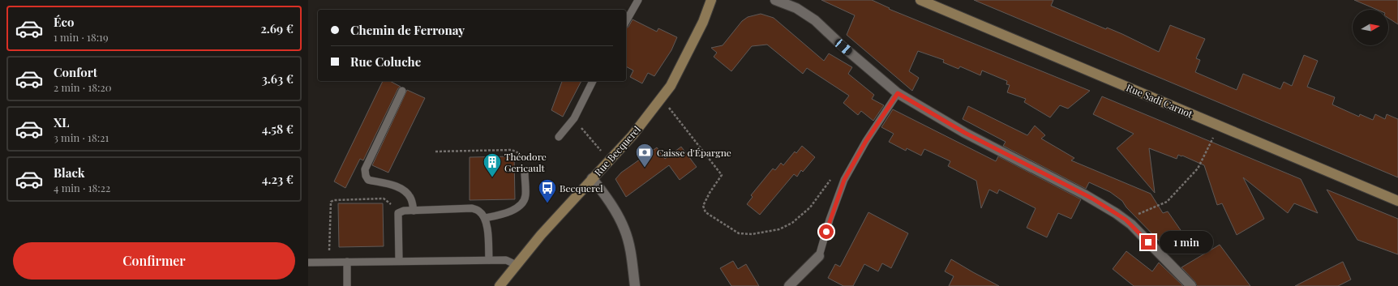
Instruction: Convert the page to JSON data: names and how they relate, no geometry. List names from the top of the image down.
{
  "streets": {
    "main road": ["Rue Sadi Carnot", "Rue Becquerel"]
  },
  "places": {
    "bank": ["Caisse d'Épargne"],
    "building": ["Théodore Gericault"],
    "bus stop": ["Becquerel"]
  },
  "north": "right",
  "page": {
    "list": [
      {
        "name": "Éco",
        "note": "1 min · 18:19",
        "value": "2.69 €"
      },
      {
        "name": "Confort",
        "note": "2 min · 18:20",
        "value": "3.63 €"
      },
      {
        "name": "XL",
        "note": "3 min · 18:21",
        "value": "4.58 €"
      },
      {
        "name": "Black",
        "note": "4 min · 18:22",
        "value": "4.23 €"
      }
    ],
    "banner": ["Chemin de Ferronay", "Rue Coluche"],
    "bubble": "1 min",
    "buttons": "Confirmer"
  }
}
